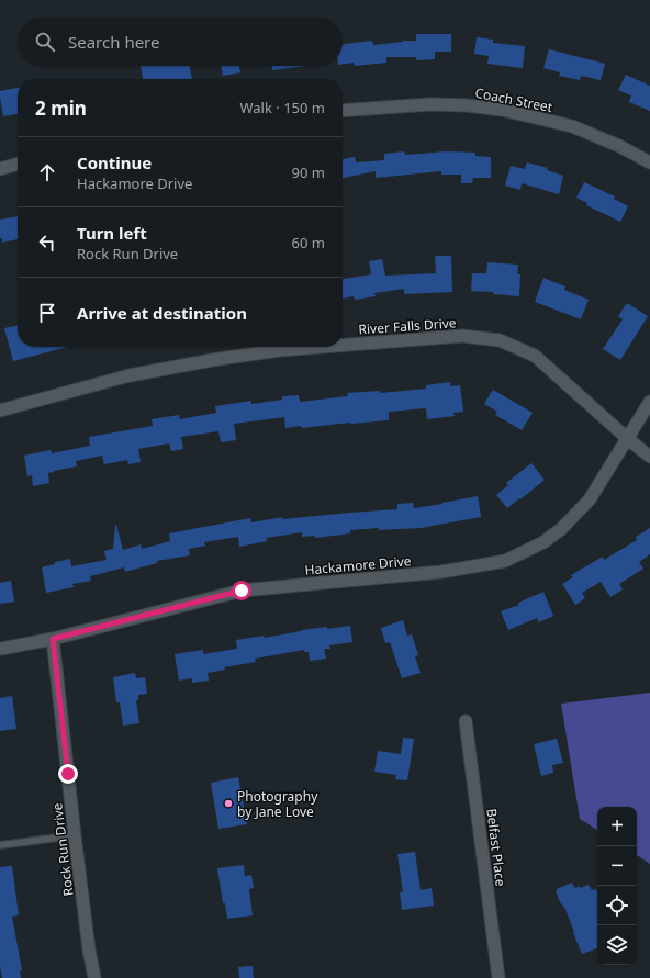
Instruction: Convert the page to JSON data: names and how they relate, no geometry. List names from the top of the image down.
{
  "streets": {
    "street": [
      "Coach Street",
      "River Falls Drive",
      "Hackamore Drive",
      "Belfast Place",
      "Rock Run Drive"
    ]
  },
  "crossings": [
    ["River Falls Drive", "Hackamore Drive"],
    ["Hackamore Drive", "Rock Run Drive"]
  ],
  "places": ["Photography by Jane Love"],
  "page": {
    "search": "Search here",
    "heading": ["2 min", "Walk · 150 m"],
    "list": [
      ["Continue", "Hackamore Drive", "90 m"],
      ["Turn left", "Rock Run Drive", "60 m"],
      "Arrive at destination"
    ],
    "map_buttons": ["+", "−"]
  }
}
